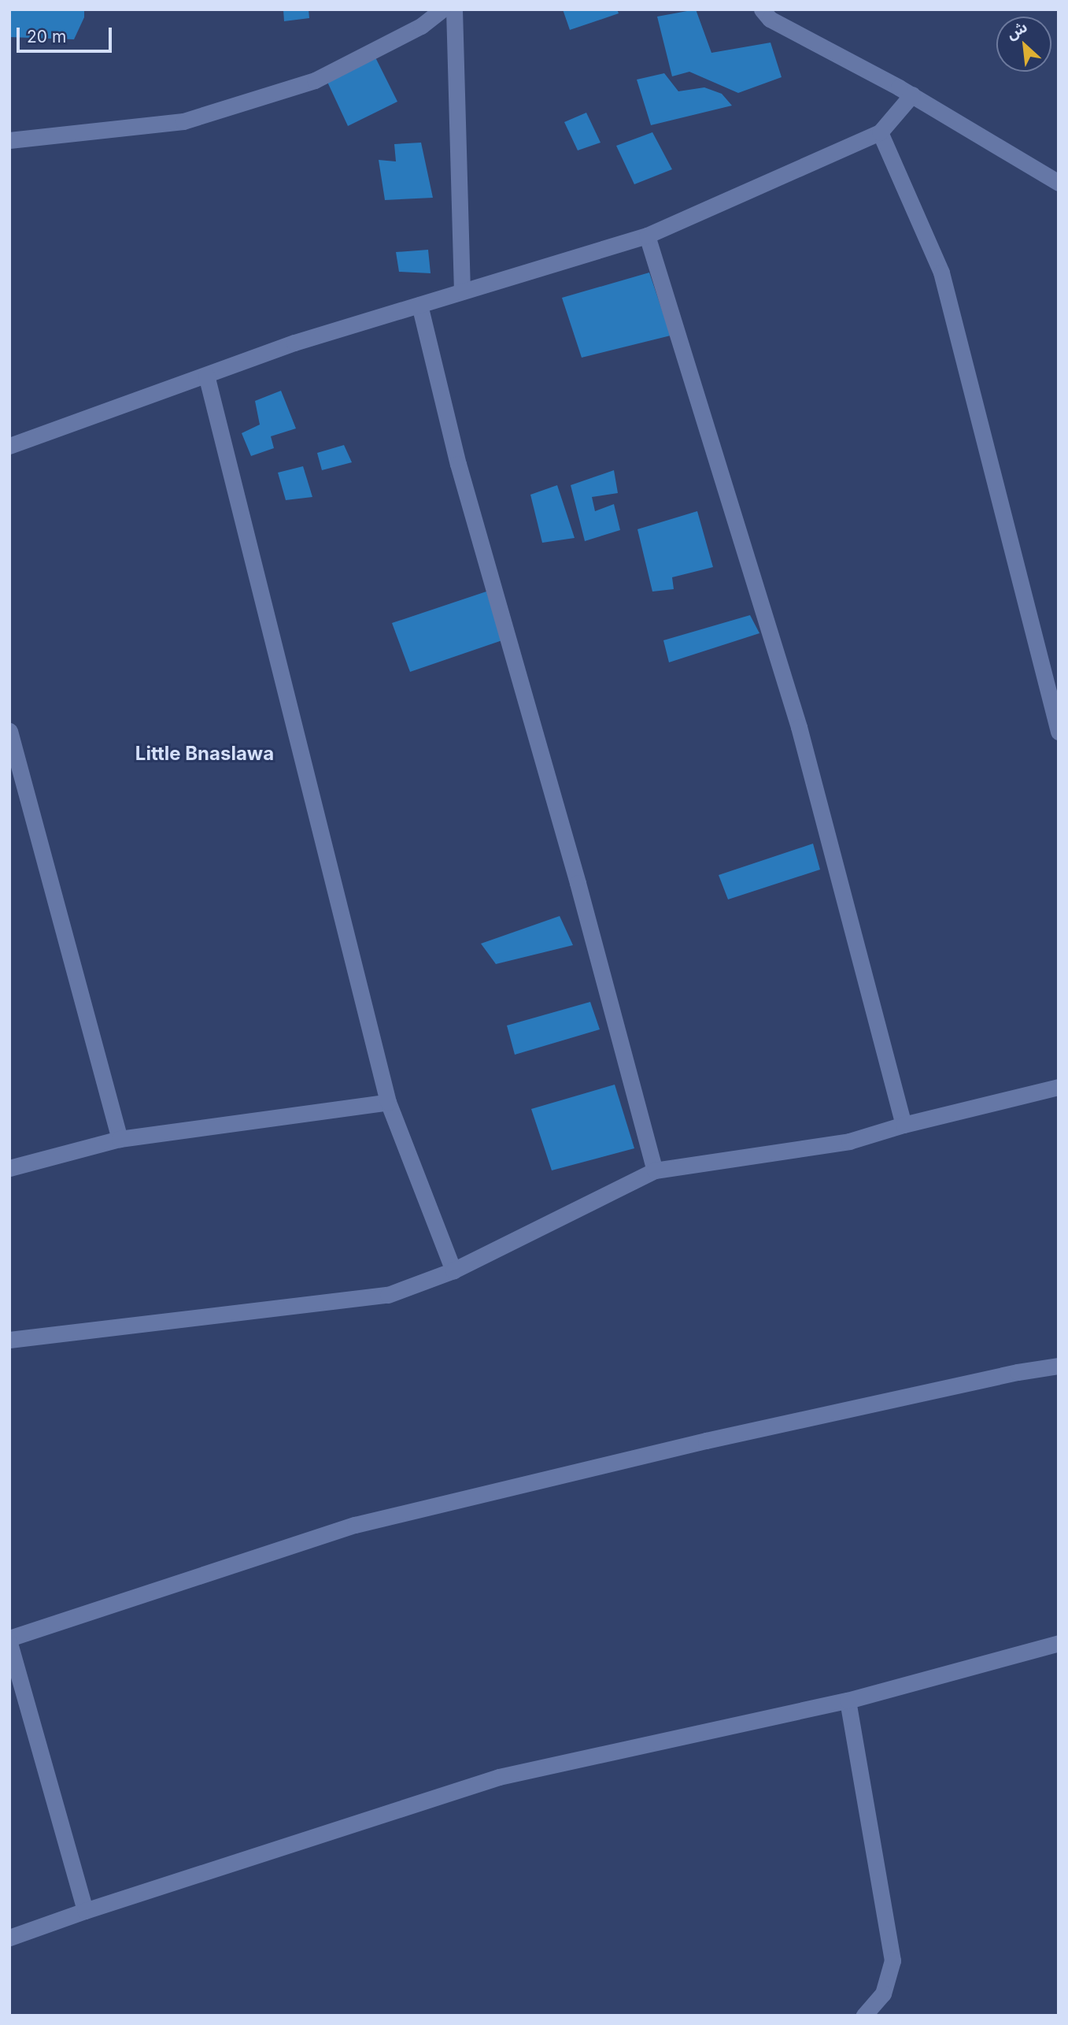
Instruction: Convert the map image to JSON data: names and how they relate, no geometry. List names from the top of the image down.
{
  "districts": ["Little Bnaslawa"],
  "scale_bar": "20 m",
  "north": "top left"
}
